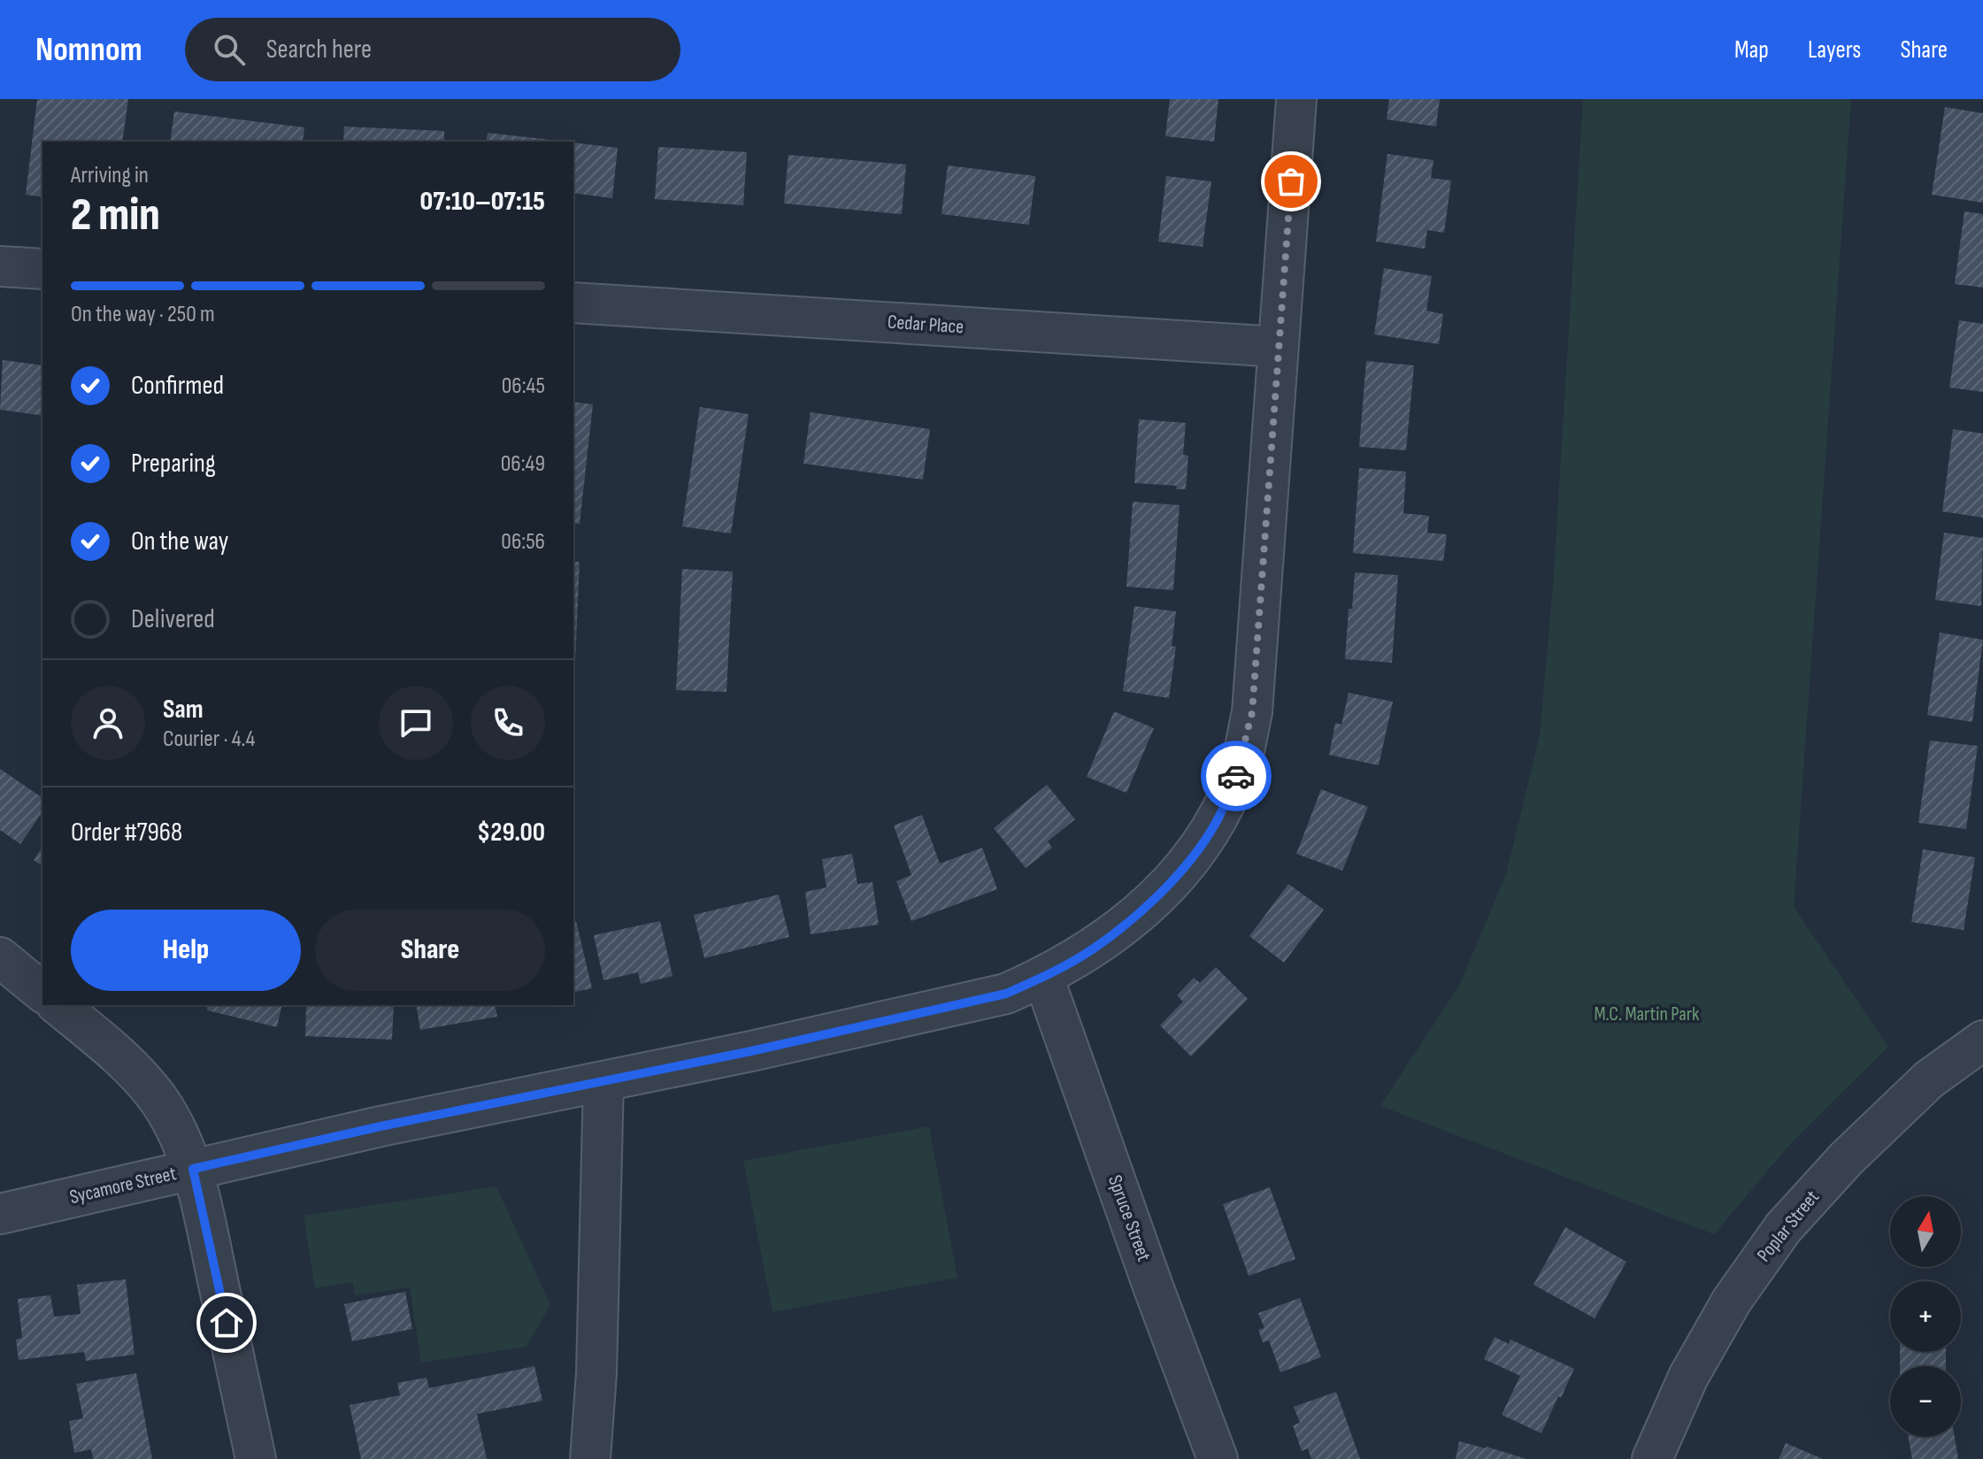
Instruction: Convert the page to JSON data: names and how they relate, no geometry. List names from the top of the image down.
{
  "streets": {
    "street": [
      "Cedar Place",
      "Sycamore Street",
      "Spruce Street",
      "Poplar Street"
    ]
  },
  "crossings": [
    ["Cedar Place", "Sycamore Street"],
    ["Sycamore Street", "Spruce Street"]
  ],
  "parks": ["M.C. Martin Park"],
  "north": "top",
  "page": {
    "header": "Nomnom",
    "search": "Search here",
    "nav": ["Map", "Layers", "Share"],
    "heading": ["2 min", "Arriving in", "07:10–07:15"],
    "panel": [
      "Sam",
      "Courier · 4.4",
      "Order #7968",
      "$29.00"
    ],
    "bar": "On the way · 250 m",
    "list": [
      ["Confirmed", "06:45"],
      ["Preparing", "06:49"],
      ["On the way", "06:56"],
      "Delivered"
    ],
    "buttons": ["Help", "Share"],
    "map_buttons": ["+", "−"]
  }
}
